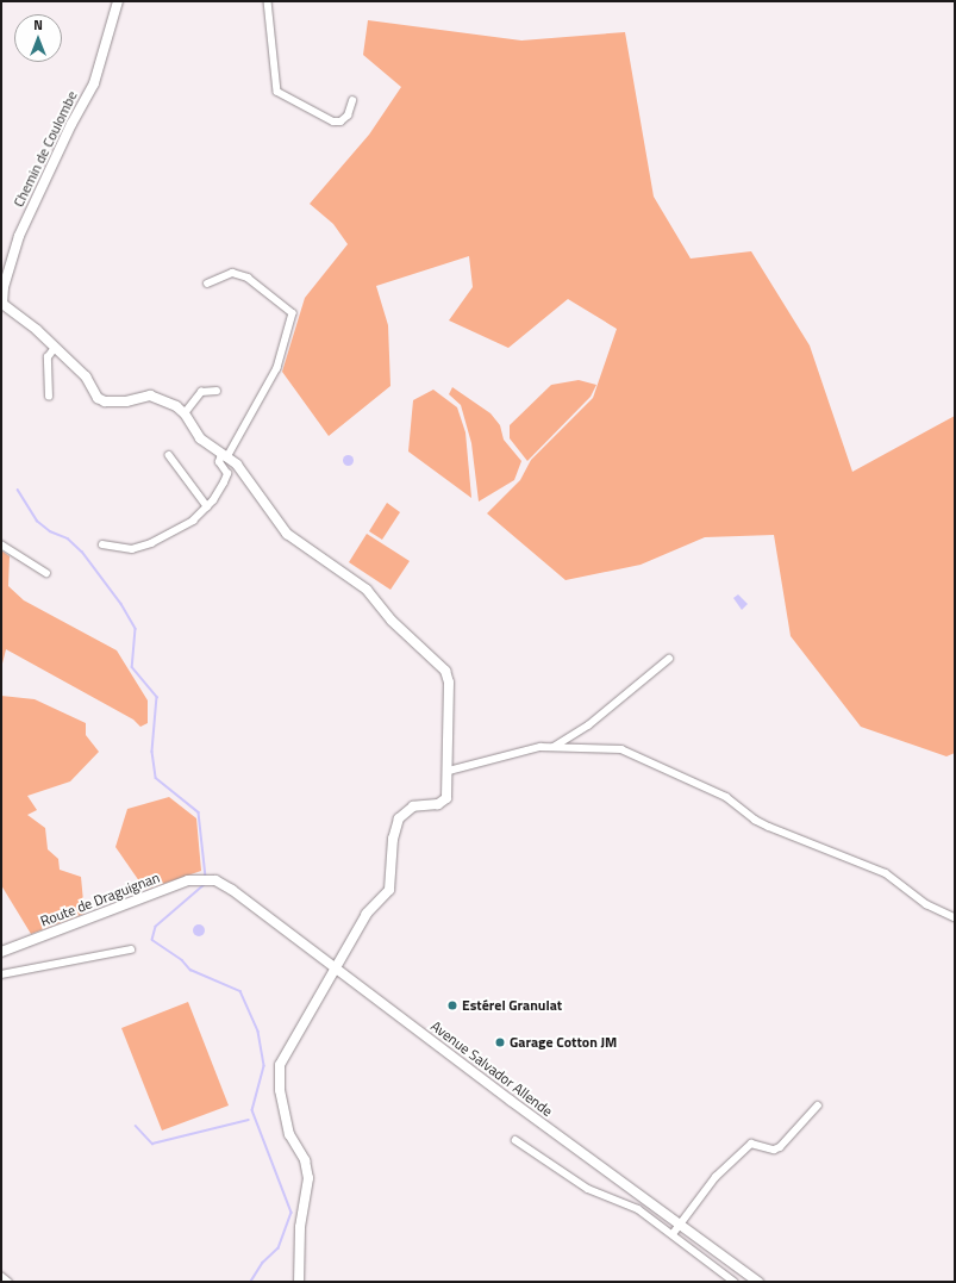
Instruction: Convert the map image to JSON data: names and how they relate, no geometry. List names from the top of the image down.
{
  "streets": {
    "street": ["Chemin de Coulombe", "Route de Draguignan", "Avenue Salvador Allende"]
  },
  "crossings": [
    ["Chemin de Coulombe", "Avenue Salvador Allende"],
    ["Route de Draguignan", "Avenue Salvador Allende"]
  ],
  "places": ["Estérel Granulat", "Garage Cotton JM"],
  "north": "top"
}
